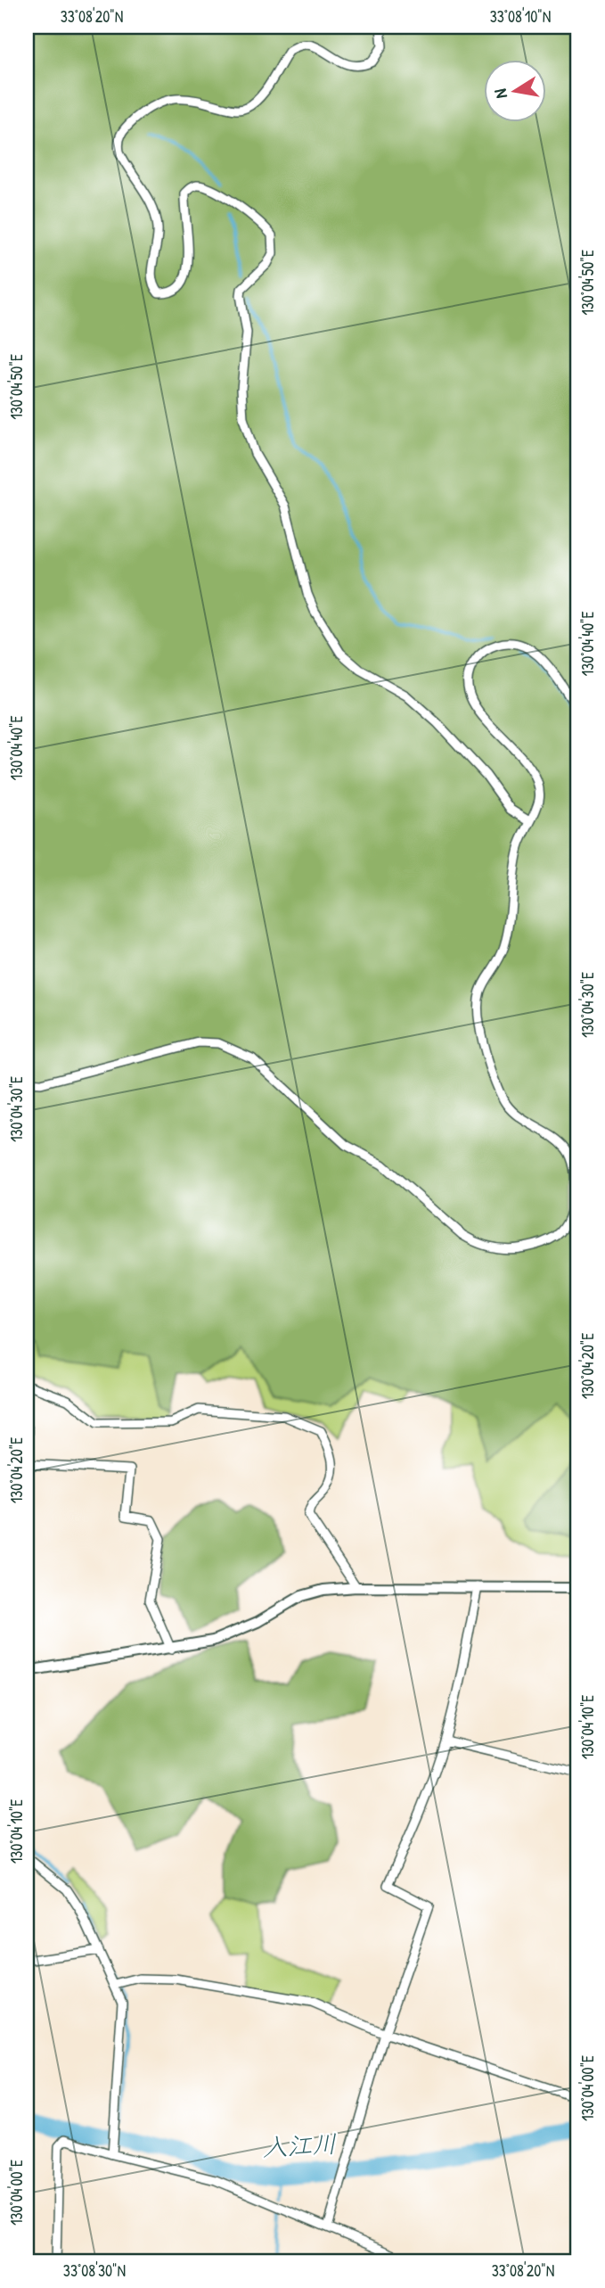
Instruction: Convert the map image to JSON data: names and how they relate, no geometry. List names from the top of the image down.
{
  "water": ["入江川"],
  "north": "left",
  "coordinates": [
    "33°08'20\"N",
    "33°08'10\"N",
    "130°04'50\"E",
    "130°04'40\"E",
    "130°04'30\"E",
    "130°04'20\"E",
    "130°04'10\"E",
    "130°04'00\"E",
    "33°08'30\"N"
  ]
}
